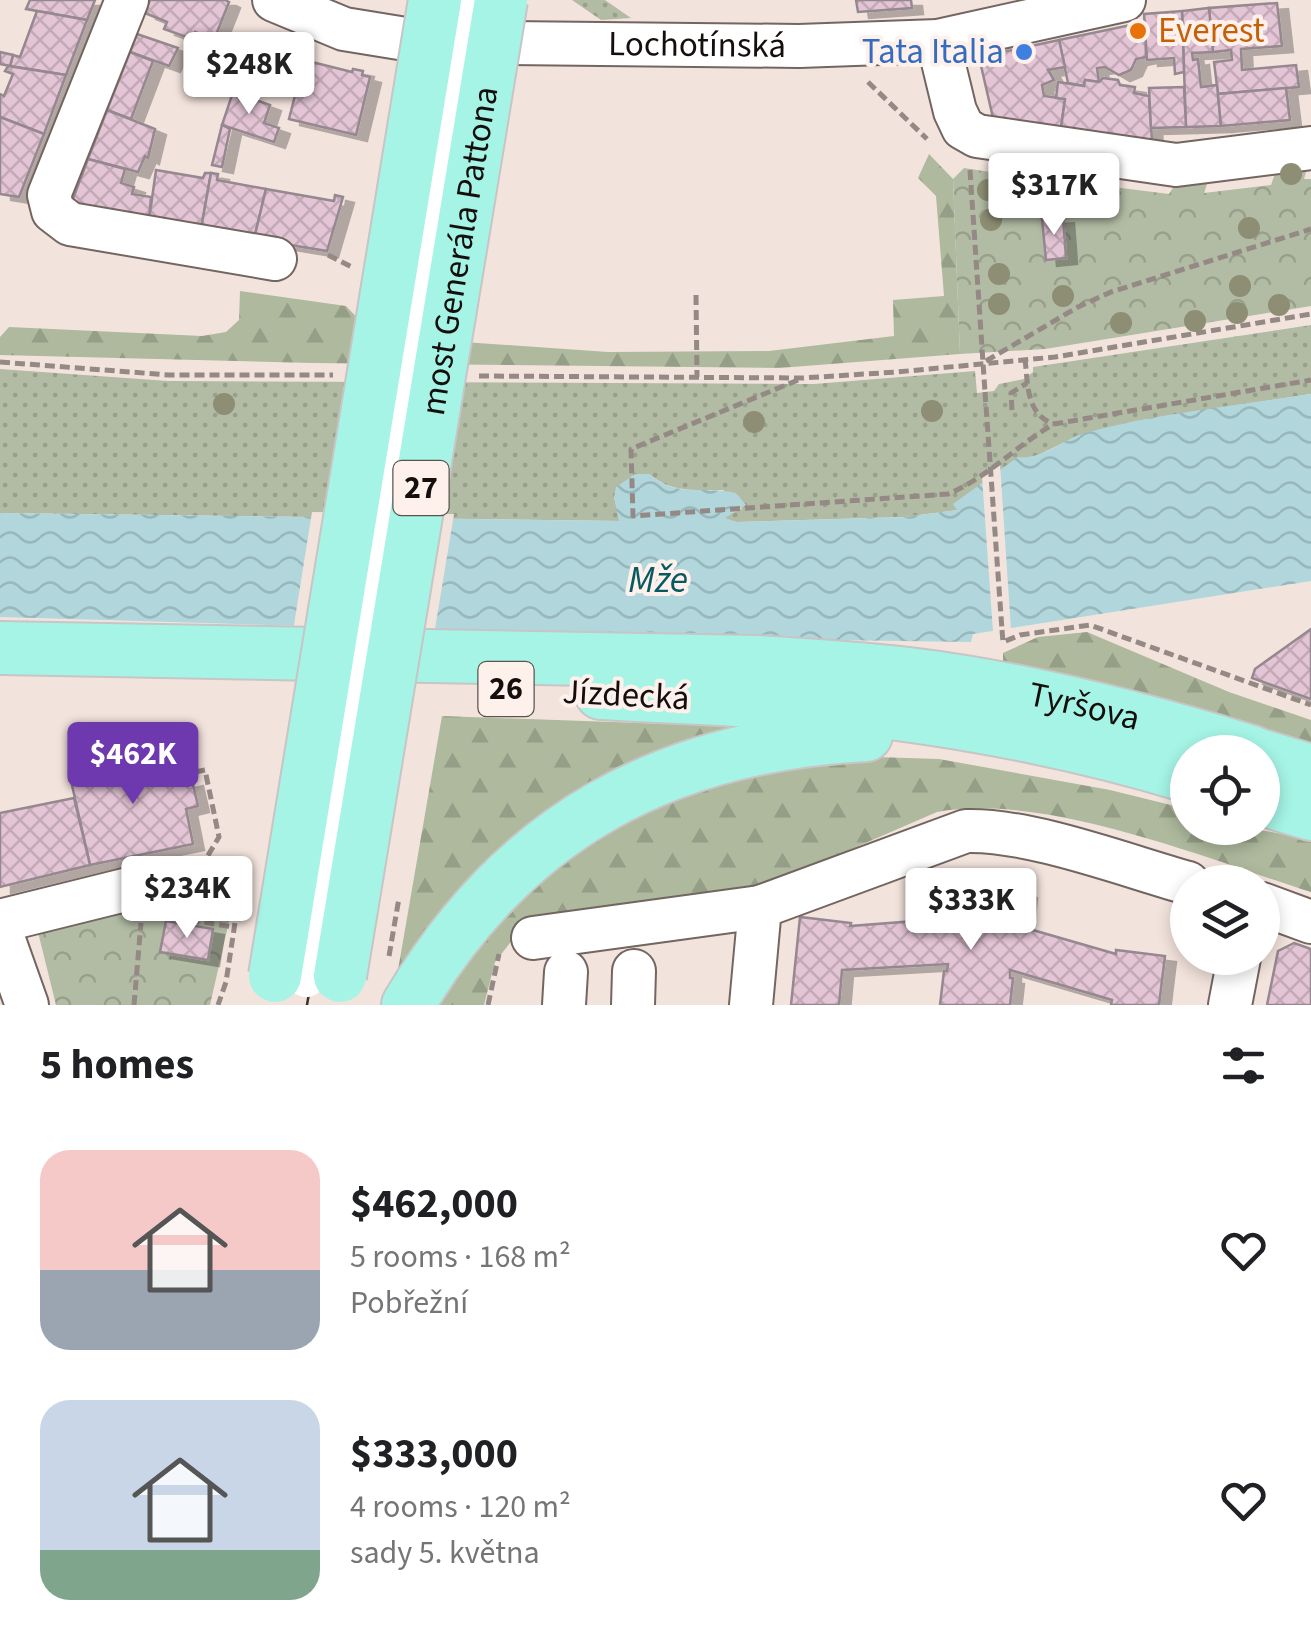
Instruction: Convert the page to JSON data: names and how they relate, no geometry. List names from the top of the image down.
{
  "streets": {
    "main road": [
      "most Generála Pattona",
      "27",
      "26",
      "Jízdecká",
      "Tyršova"
    ],
    "street": ["Lochotínská"]
  },
  "crossings": [
    ["Jízdecká", "Tyršova"]
  ],
  "water": ["Mže"],
  "places": ["Everest", "Tata Italia"],
  "page": {
    "price": [
      "$248K",
      "$317K",
      "$462K",
      "$234K",
      "$333K"
    ],
    "heading": "5 homes",
    "list": [
      {
        "name": "$462,000",
        "note": "5 rooms · 168 m² · Pobřežní"
      },
      {
        "name": "$333,000",
        "note": "4 rooms · 120 m² · sady 5. května"
      }
    ]
  }
}
